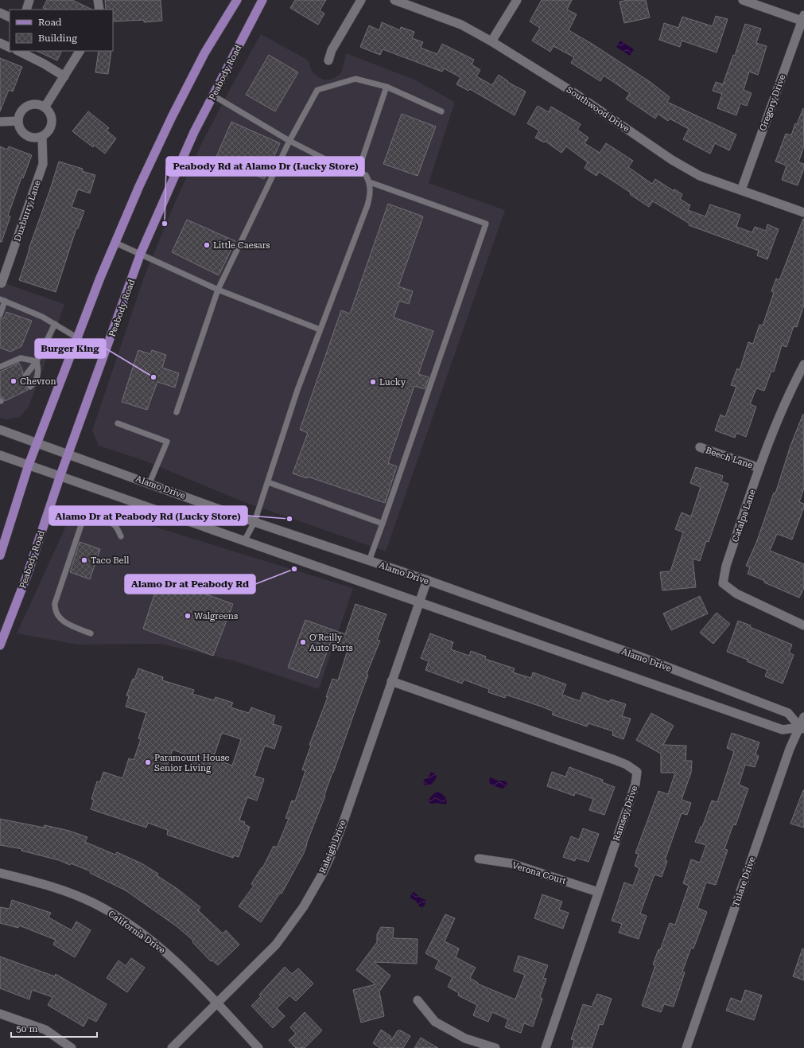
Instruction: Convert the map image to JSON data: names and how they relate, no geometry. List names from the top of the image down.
{
  "streets": {
    "main road": ["Peabody Road"],
    "street": [
      "Gregory Drive",
      "Southwood Drive",
      "Duxburry Lane",
      "Beech Lane",
      "Alamo Drive",
      "Catalpa Lane",
      "Ramsey Drive",
      "Raleigh Drive",
      "Verona Court",
      "Tulare Drive",
      "California Drive"
    ]
  },
  "crossings": [
    ["Peabody Road", "Alamo Drive"],
    ["Gregory Drive", "Southwood Drive"],
    ["Beech Lane", "Catalpa Lane"],
    ["Alamo Drive", "Raleigh Drive"],
    ["Alamo Drive", "Tulare Drive"],
    ["Ramsey Drive", "Raleigh Drive"],
    ["Ramsey Drive", "Verona Court"],
    ["Raleigh Drive", "California Drive"]
  ],
  "places": [
    "Peabody Rd at Alamo Dr (Lucky Store)",
    "Little Caesars",
    "Burger King",
    "Chevron",
    "Lucky",
    "Alamo Dr at Peabody Rd (Lucky Store)",
    "Taco Bell",
    "Alamo Dr at Peabody Rd",
    "Walgreens",
    "O'Reilly Auto Parts",
    "Paramount House Senior Living"
  ],
  "legend": ["Road", "Building"],
  "scale_bar": "50 m"
}
